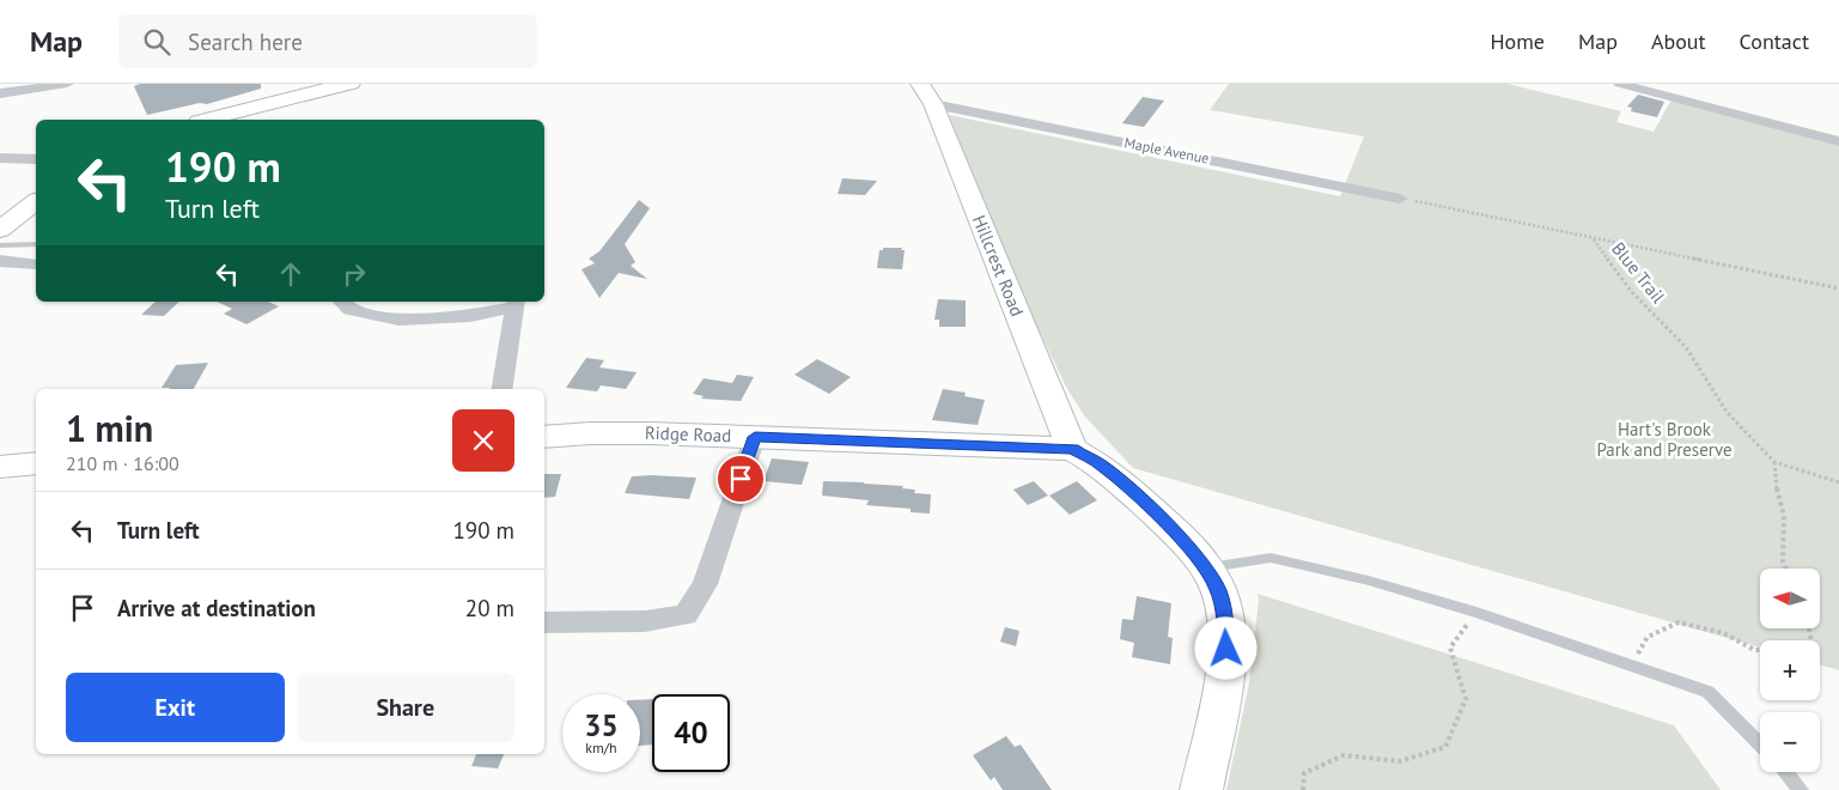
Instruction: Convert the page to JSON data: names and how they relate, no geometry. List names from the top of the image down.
{
  "streets": {
    "street": ["Maple Avenue", "Hillcrest Road", "Ridge Road"],
    "path": ["Blue Trail"]
  },
  "crossings": [
    ["Maple Avenue", "Hillcrest Road"],
    ["Hillcrest Road", "Ridge Road"]
  ],
  "parks": ["Hart's Brook Park and Preserve"],
  "north": "left",
  "page": {
    "header": "Map",
    "search": "Search here",
    "nav": [
      "Home",
      "Map",
      "About",
      "Contact"
    ],
    "turn": ["190 m", "Turn left"],
    "heading": ["1 min", "210 m · 16:00"],
    "list": [
      {
        "name": "Turn left",
        "value": "190 m"
      },
      {
        "name": "Arrive at destination",
        "value": "20 m"
      }
    ],
    "map_buttons": ["+", "−"],
    "buttons": ["Exit", "Share"],
    "speed": "35 km/h",
    "limit": "40"
  }
}
